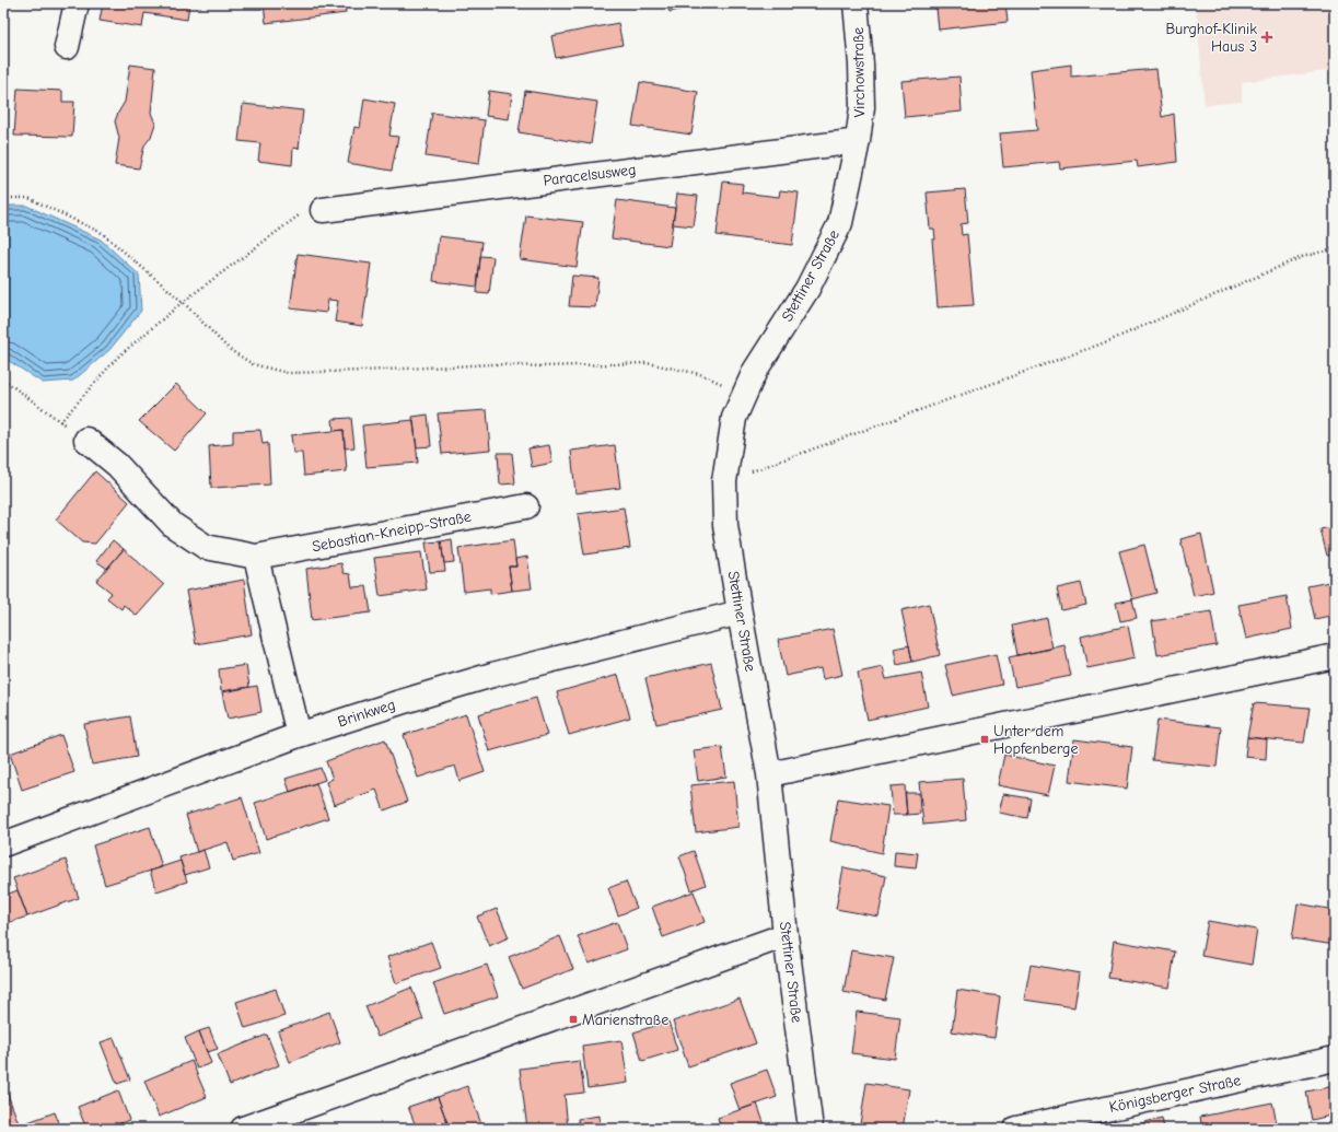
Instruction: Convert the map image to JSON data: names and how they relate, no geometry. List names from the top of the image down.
{
  "streets": {
    "street": [
      "Virchowstraße",
      "Paracelsusweg",
      "Stettiner Straße",
      "Sebastian-Kneipp-Straße",
      "Brinkweg",
      "Königsberger Straße"
    ]
  },
  "crossings": [
    ["Virchowstraße", "Paracelsusweg"],
    ["Virchowstraße", "Stettiner Straße"],
    ["Paracelsusweg", "Stettiner Straße"],
    ["Stettiner Straße", "Brinkweg"]
  ],
  "places": {
    "health": ["Burghof-Klinik Haus 3"],
    "transit": ["Unter dem Hopfenberge", "Marienstraße"]
  }
}
